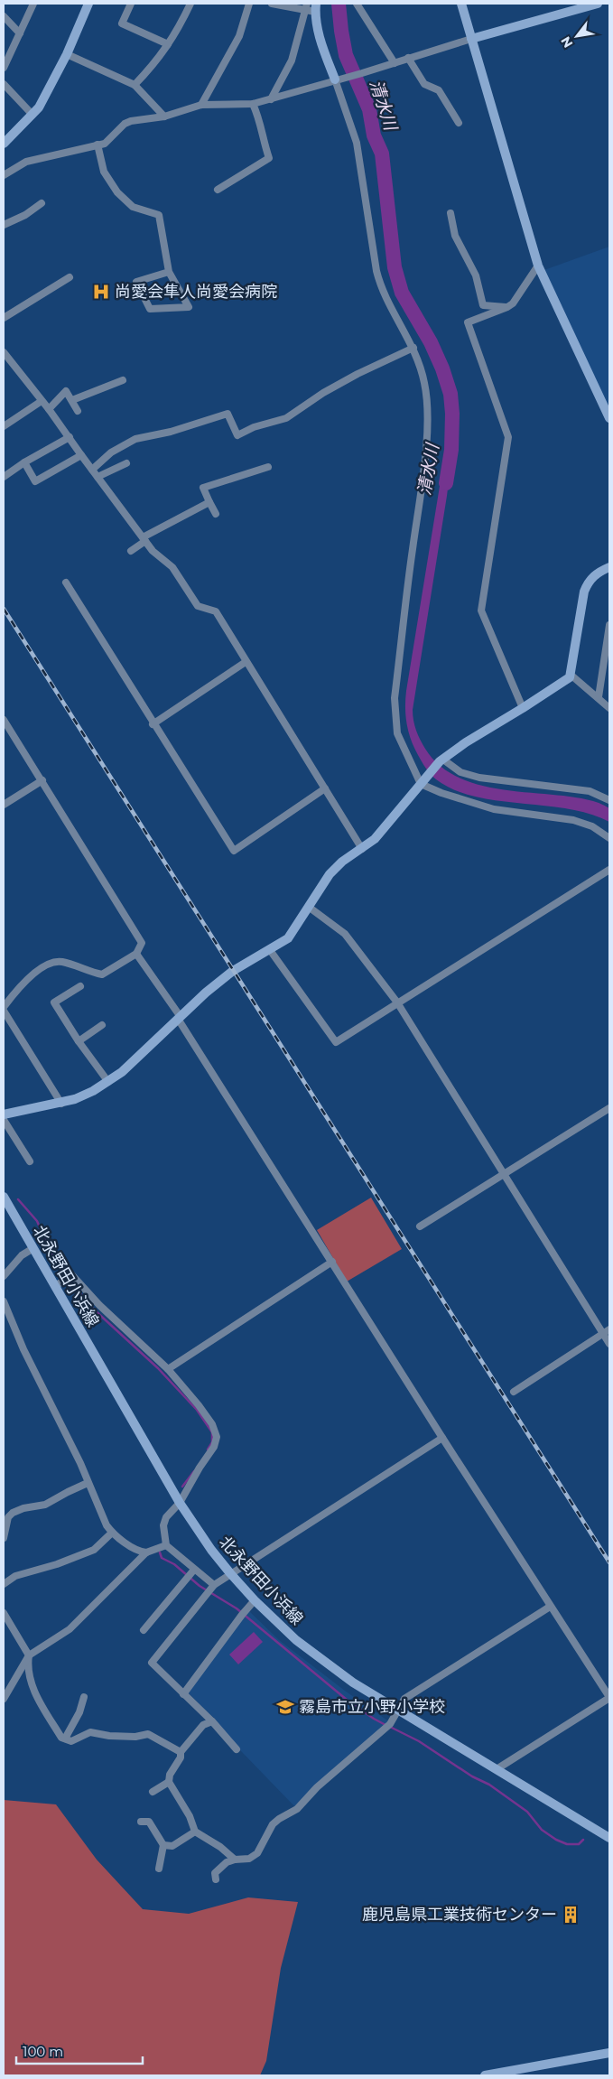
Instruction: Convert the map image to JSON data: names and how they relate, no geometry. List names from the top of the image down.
{
  "streets": {
    "street": ["北永野田小浜線"]
  },
  "water": ["清水川"],
  "places": {
    "hospital": ["尚愛会隼人尚愛会病院"],
    "school or university": ["霧島市立小野小学校"],
    "building": ["鹿児島県工業技術センター"]
  },
  "scale_bar": "100 m",
  "north": "bottom left"
}
